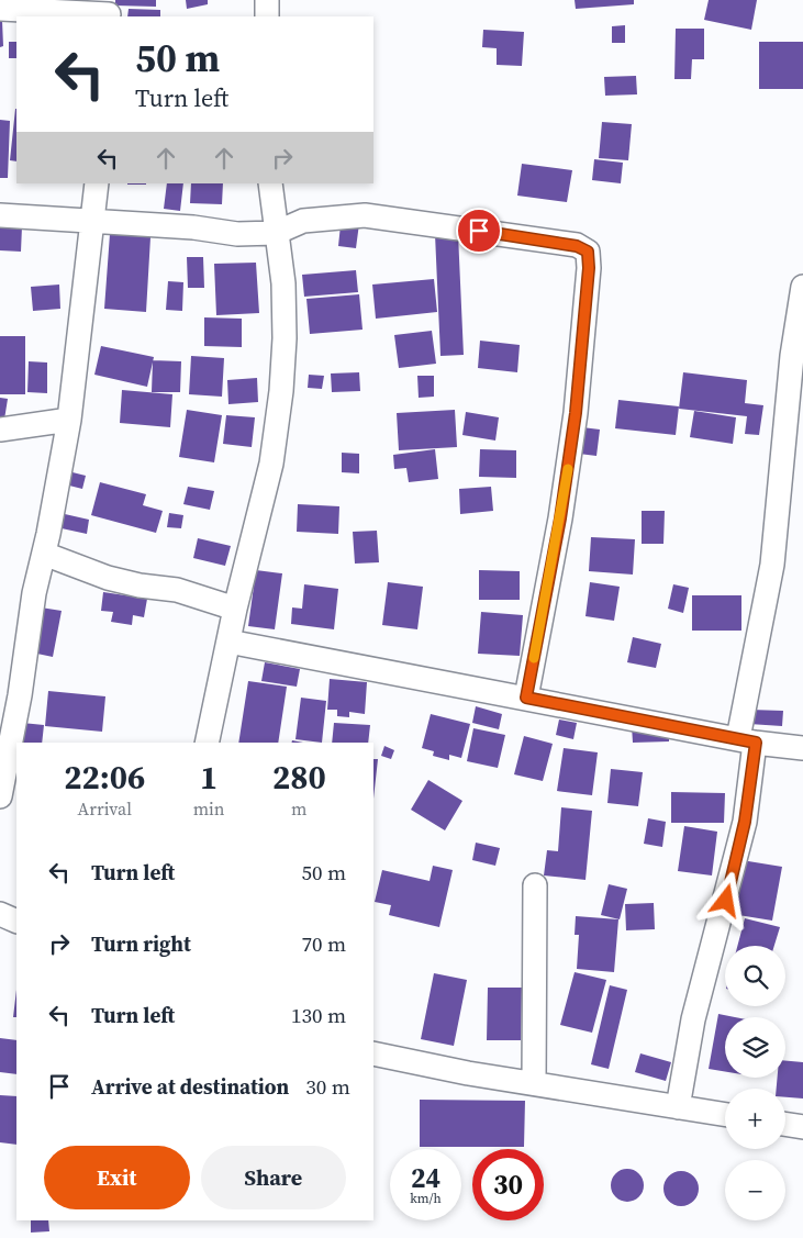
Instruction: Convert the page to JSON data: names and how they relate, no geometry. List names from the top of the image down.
{
  "page": {
    "turn": ["50 m", "Turn left"],
    "eta": [
      "22:06",
      "Arrival",
      "1",
      "min",
      "280",
      "m"
    ],
    "list": [
      {
        "name": "Turn left",
        "value": "50 m"
      },
      {
        "name": "Turn right",
        "value": "70 m"
      },
      {
        "name": "Turn left",
        "value": "130 m"
      },
      {
        "name": "Arrive at destination",
        "value": "30 m"
      }
    ],
    "map_buttons": ["+", "−"],
    "buttons": ["Exit", "Share"],
    "speed": "24 km/h",
    "limit": "30"
  }
}
